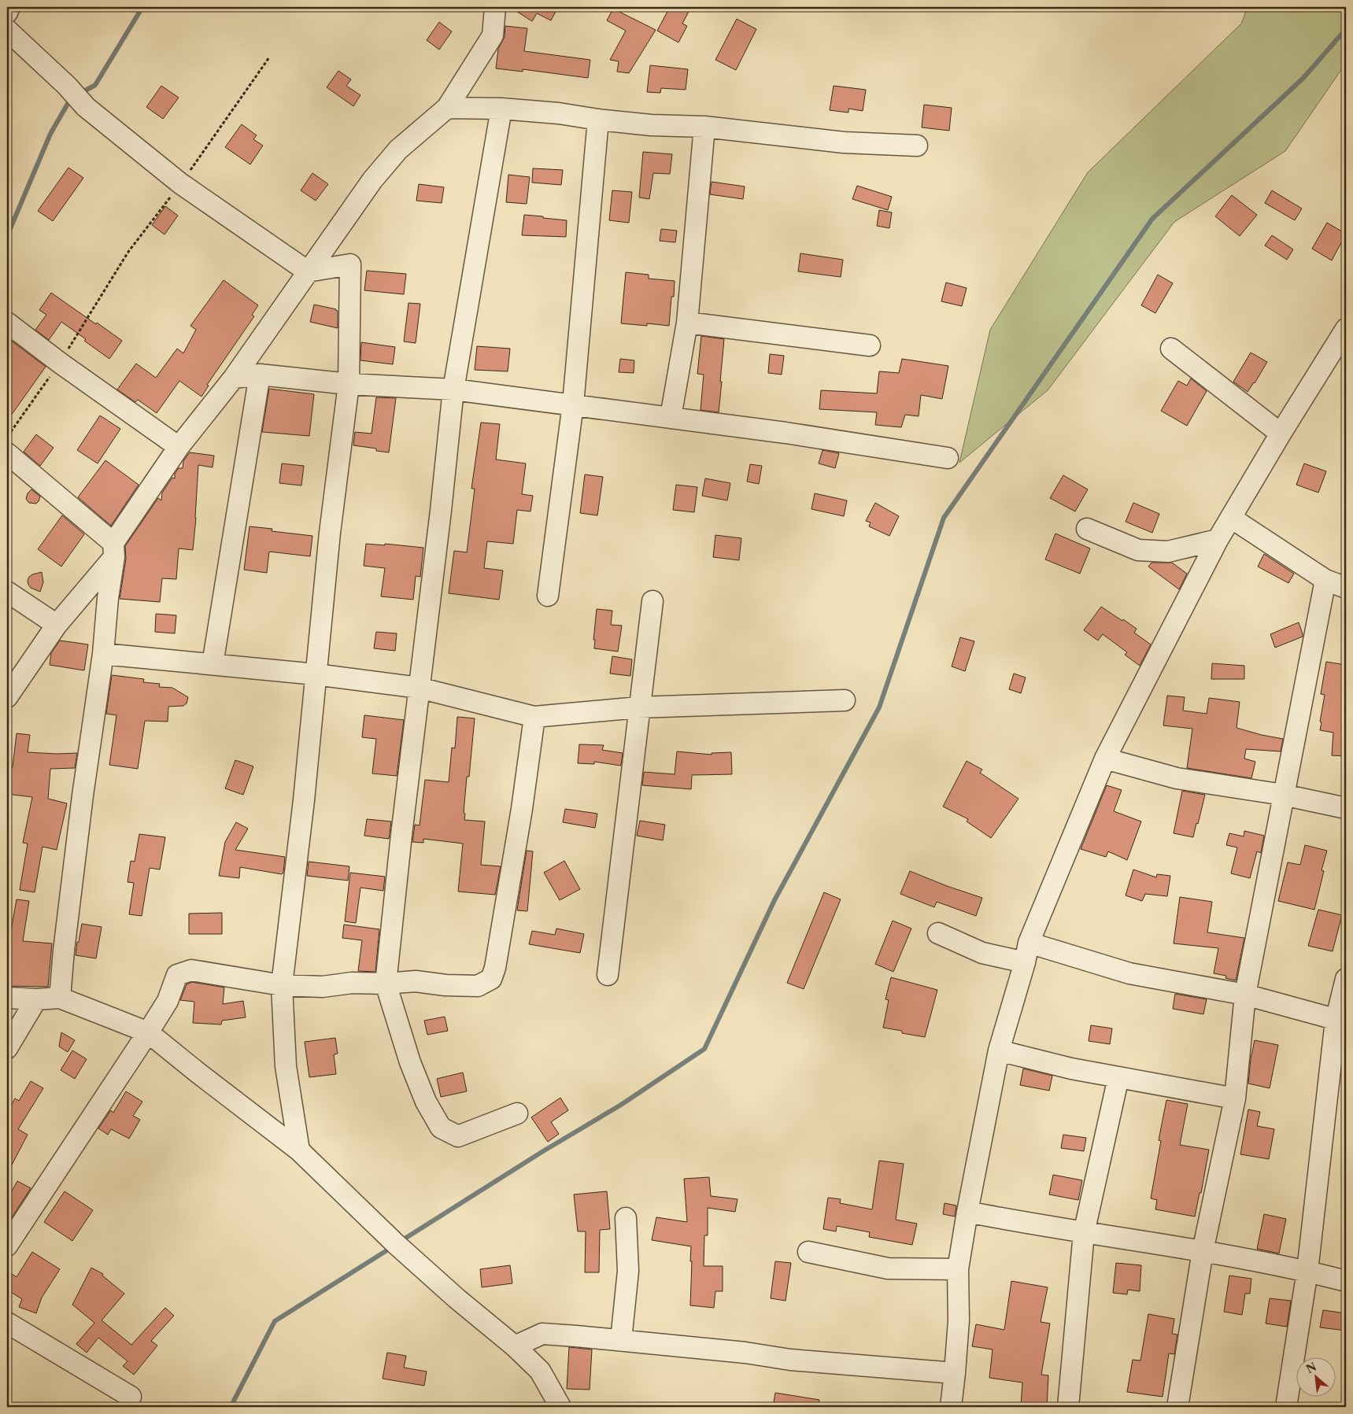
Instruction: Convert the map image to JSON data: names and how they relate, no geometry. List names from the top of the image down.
{
  "north": "top left"
}
